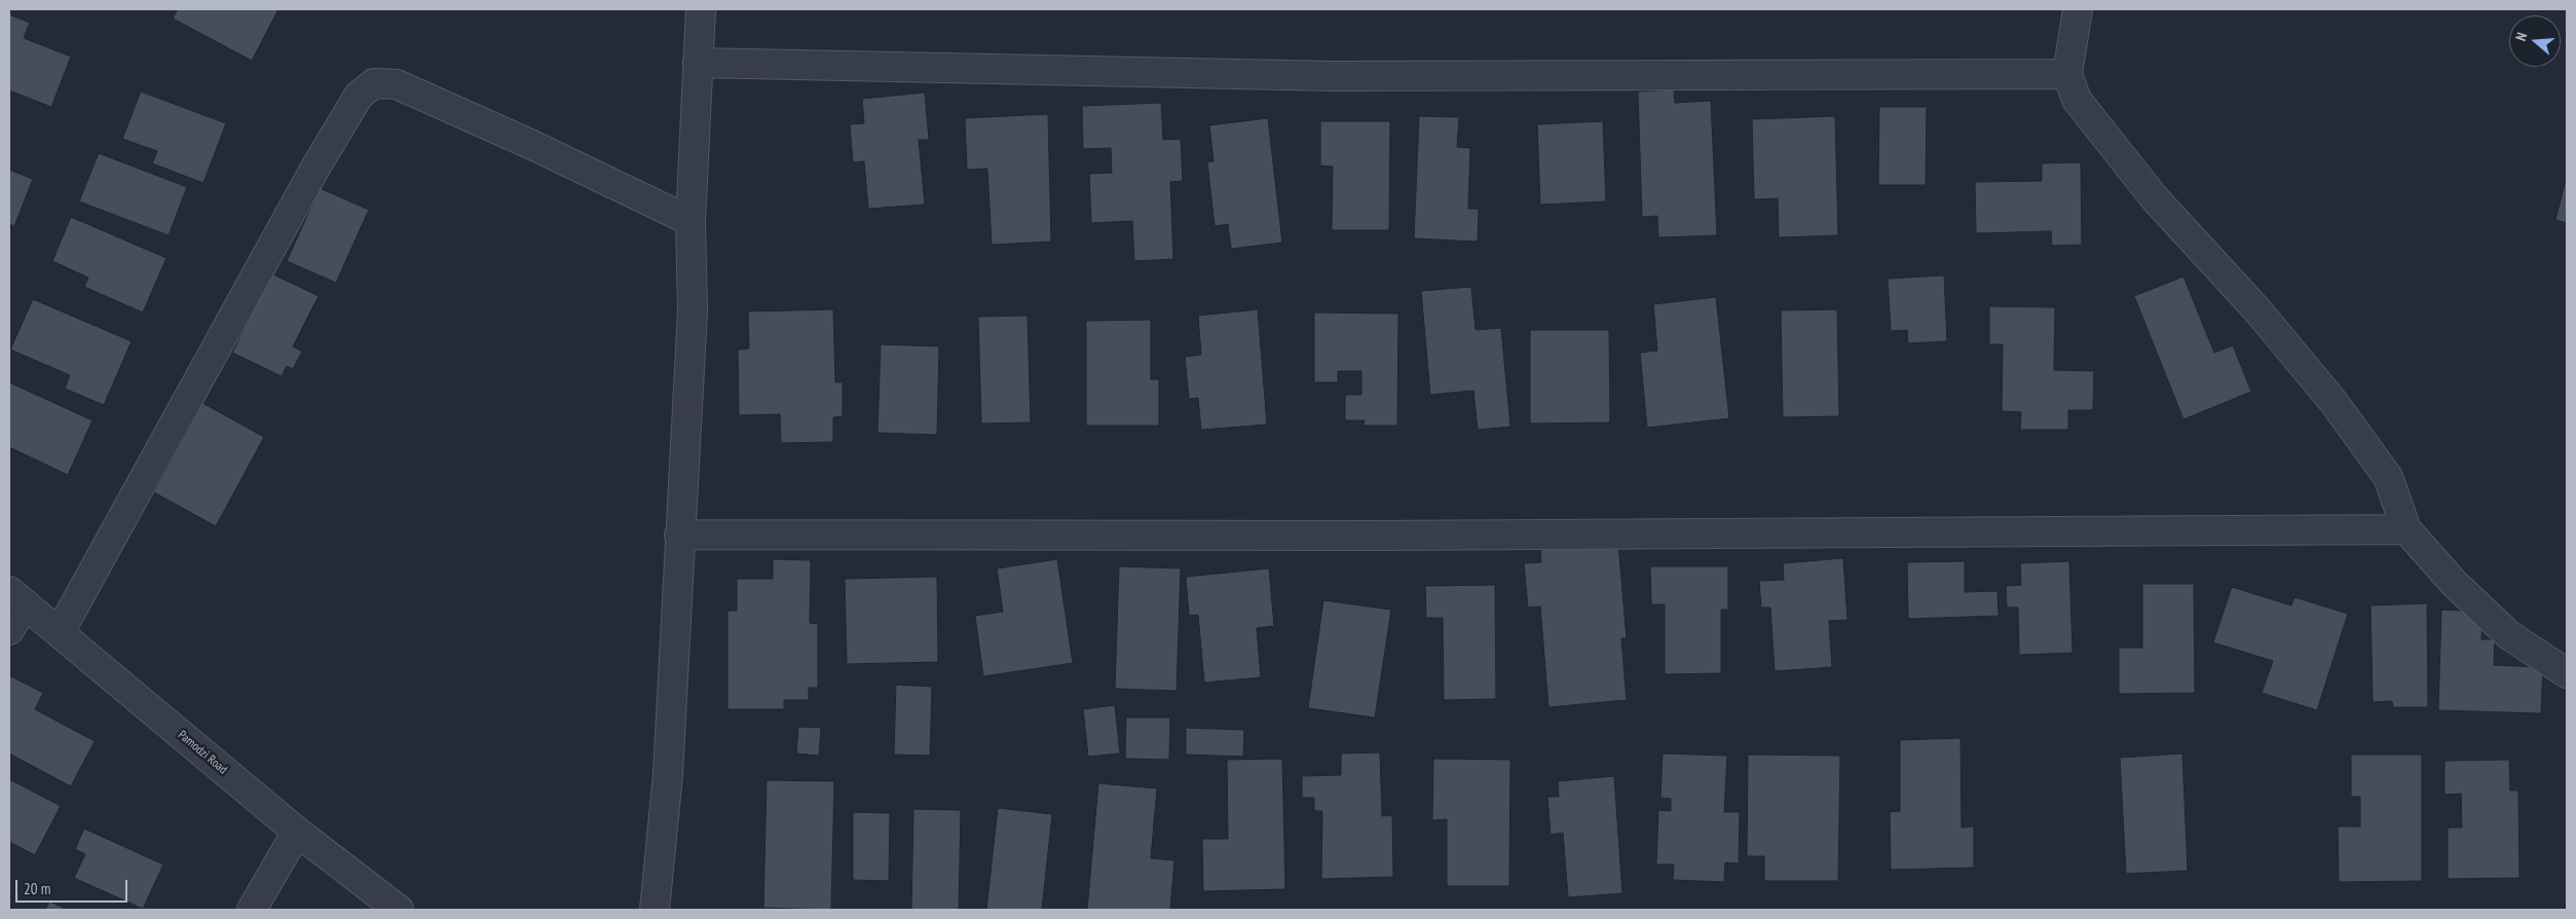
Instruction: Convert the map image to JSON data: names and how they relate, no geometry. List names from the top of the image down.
{
  "streets": {
    "street": ["Pamodzi Road"]
  },
  "scale_bar": "20 m",
  "north": "left"
}
